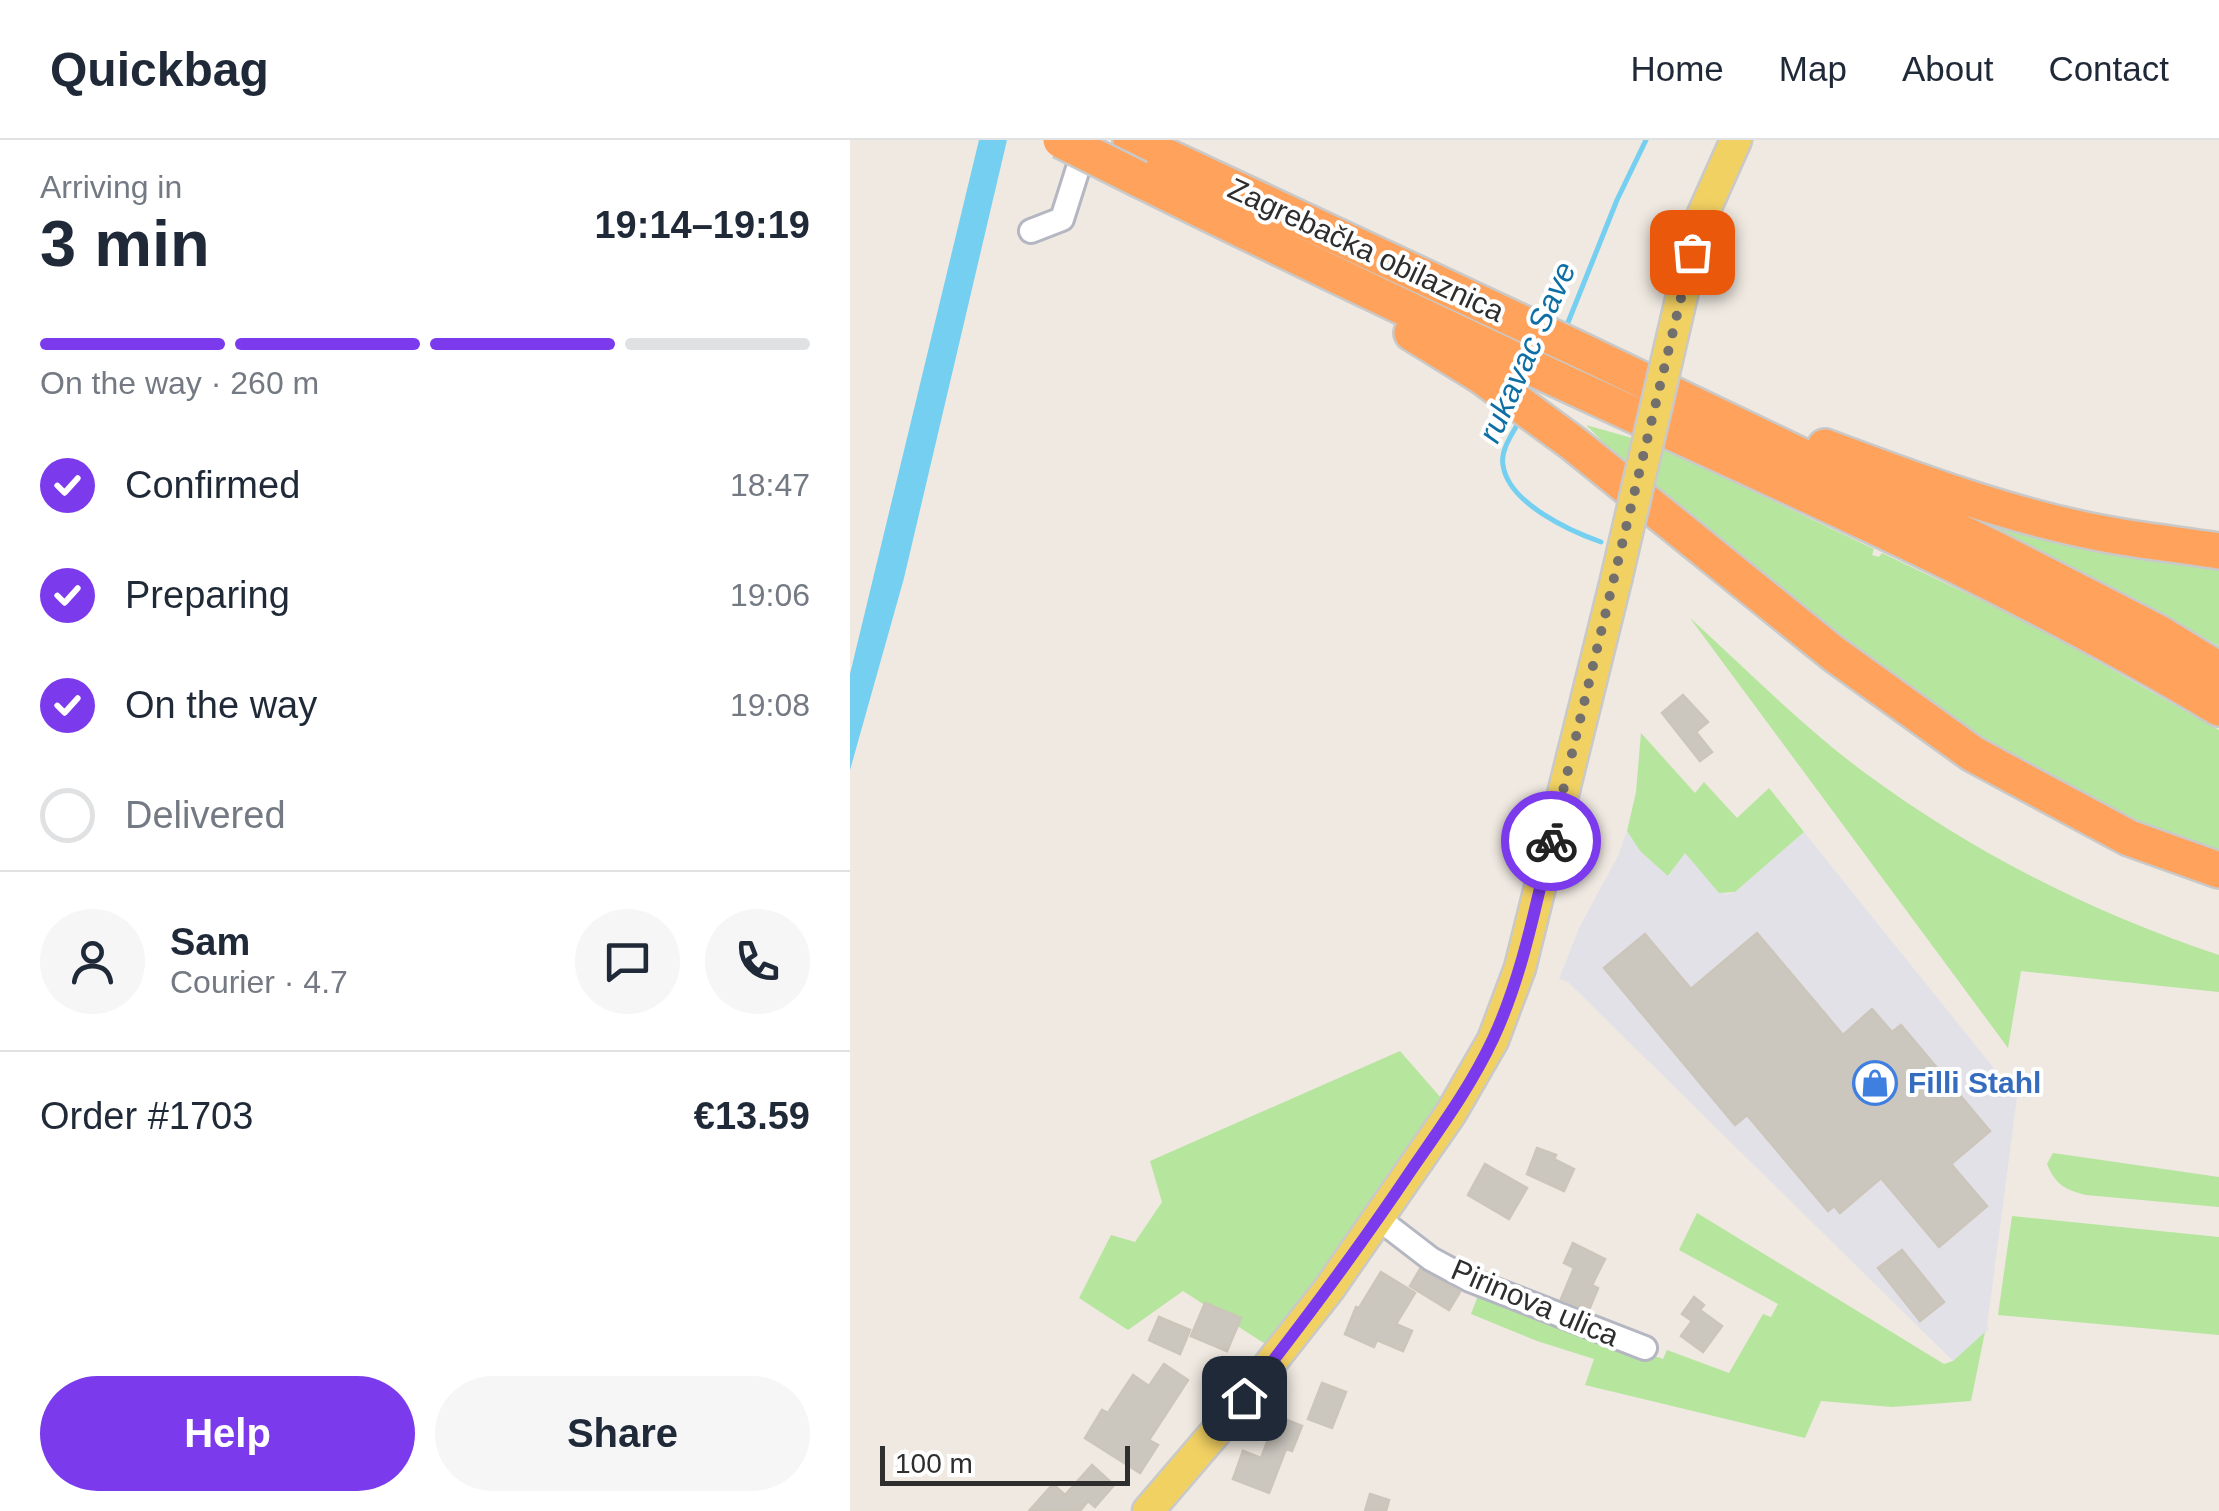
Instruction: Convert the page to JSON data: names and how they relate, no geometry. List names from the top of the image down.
{
  "streets": {
    "highway": ["Zagrebačka obilaznica"],
    "street": ["Pirinova ulica"]
  },
  "water": ["rukavac Save"],
  "places": {
    "shop": ["Filli Stahl"]
  },
  "scale_bar": "100 m",
  "page": {
    "header": "Quickbag",
    "nav": [
      "Home",
      "Map",
      "About",
      "Contact"
    ],
    "heading": ["3 min", "Arriving in", "19:14–19:19"],
    "panel": [
      "Sam",
      "Courier · 4.7",
      "Order #1703",
      "€13.59"
    ],
    "bar": "On the way · 260 m",
    "list": [
      ["Confirmed", "18:47"],
      ["Preparing", "19:06"],
      ["On the way", "19:08"],
      "Delivered"
    ],
    "buttons": ["Help", "Share"],
    "scale": "100 m"
  }
}
